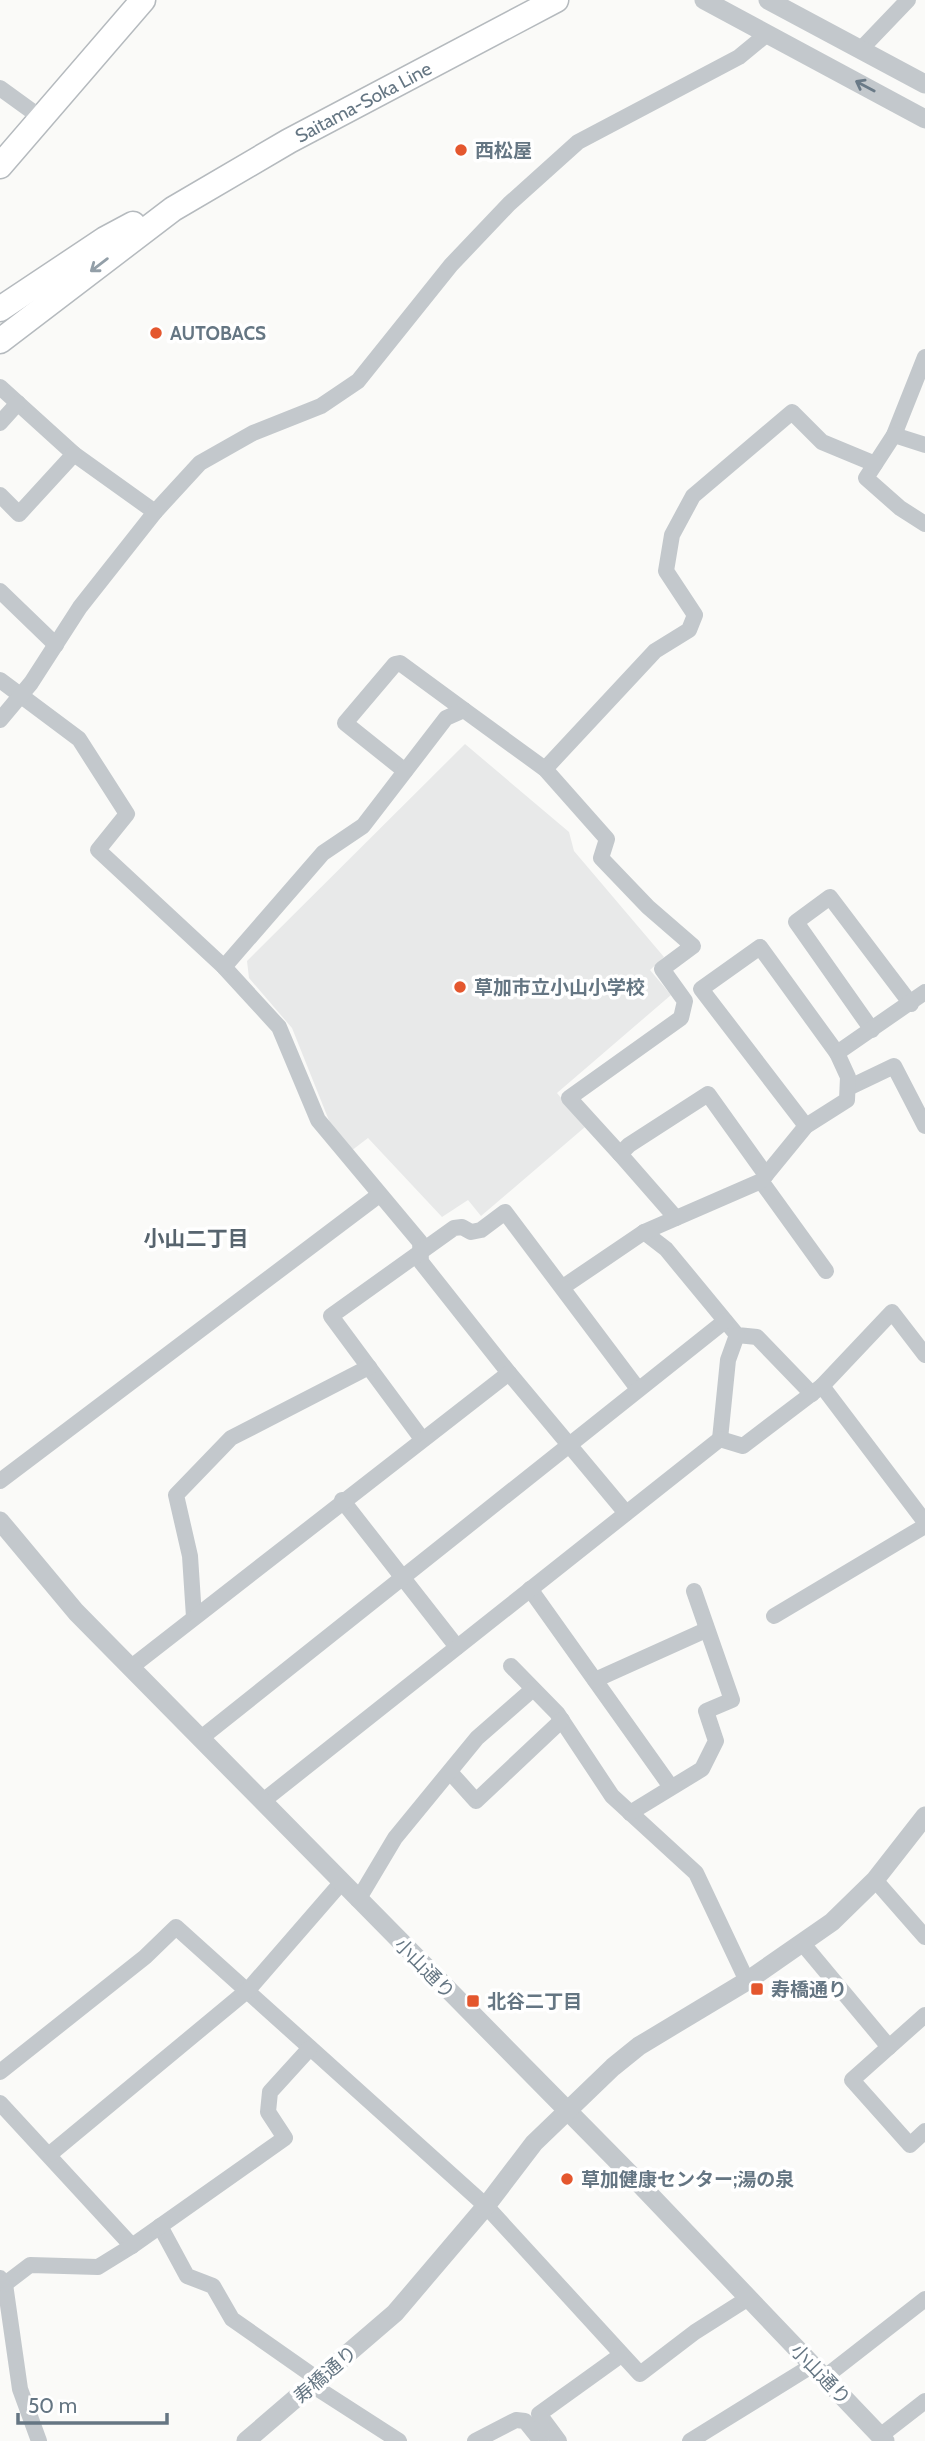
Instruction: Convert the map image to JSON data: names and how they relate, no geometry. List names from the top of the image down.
{
  "streets": {
    "main road": ["Saitama-Soka Line"],
    "street": ["小山通り", "寿橋通り"]
  },
  "crossings": [
    ["小山通り", "寿橋通り"]
  ],
  "districts": ["小山二丁目"],
  "places": {
    "other": [
      "西松屋",
      "AUTOBACS",
      "草加市立小山小学校",
      "草加健康センター;湯の泉"
    ],
    "transit": ["寿橋通り", "北谷二丁目"]
  },
  "scale_bar": "50 m"
}
